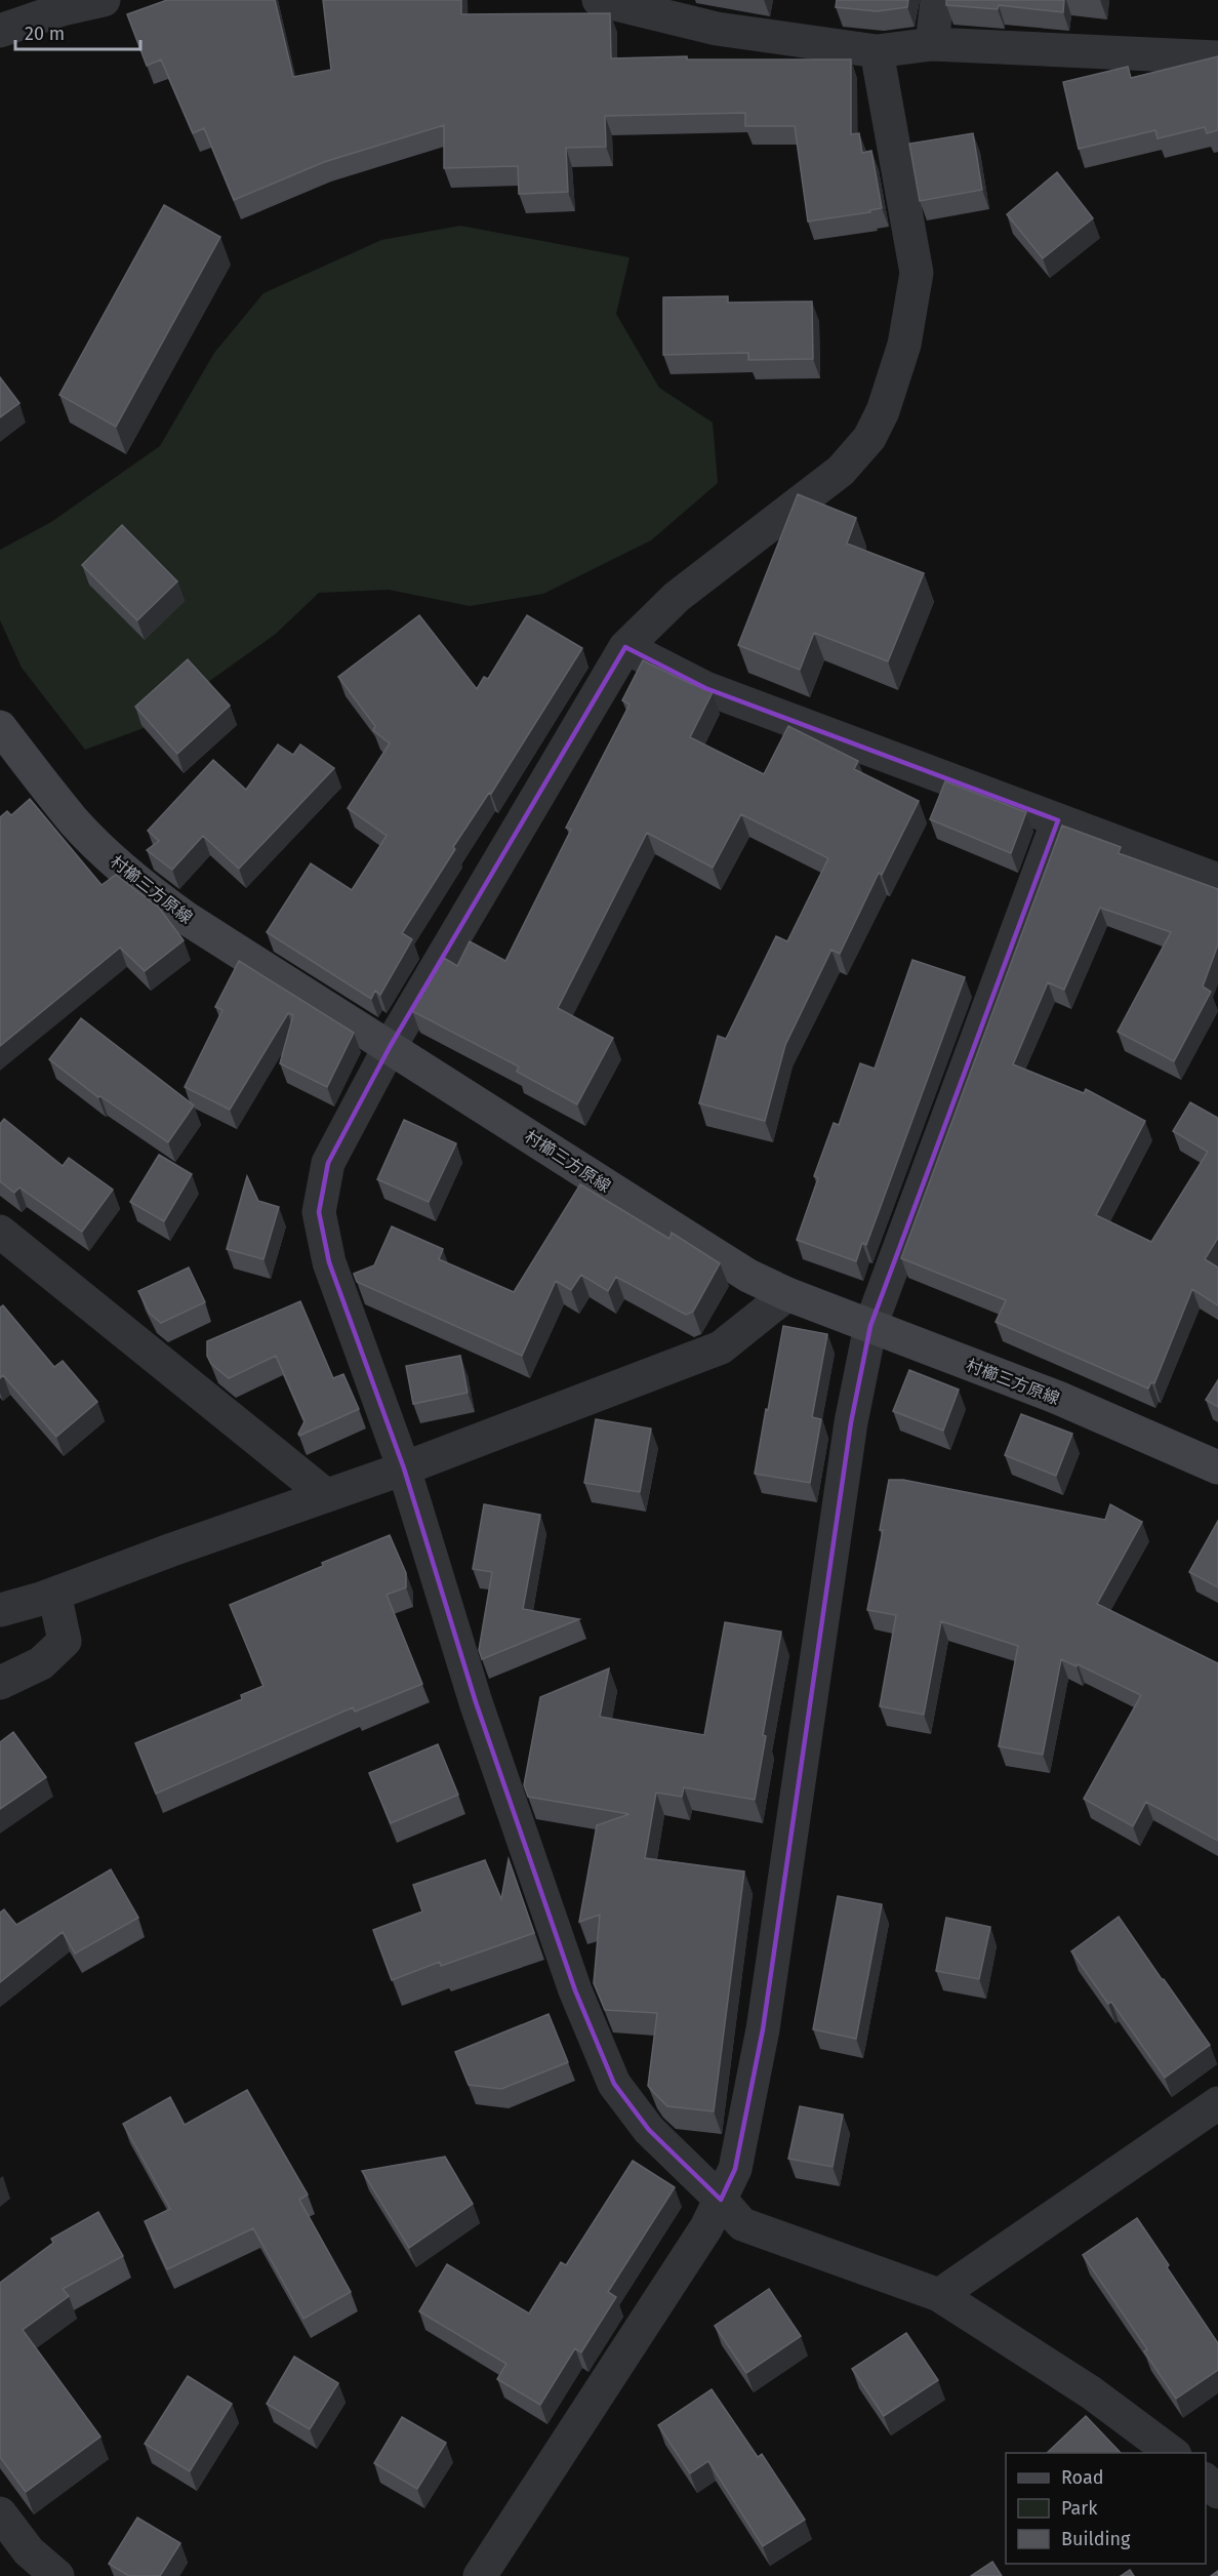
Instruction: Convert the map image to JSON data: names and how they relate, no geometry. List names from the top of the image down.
{
  "streets": {
    "main road": ["村櫛三方原線"]
  },
  "legend": ["Road", "Park", "Building"],
  "scale_bar": "20 m"
}
